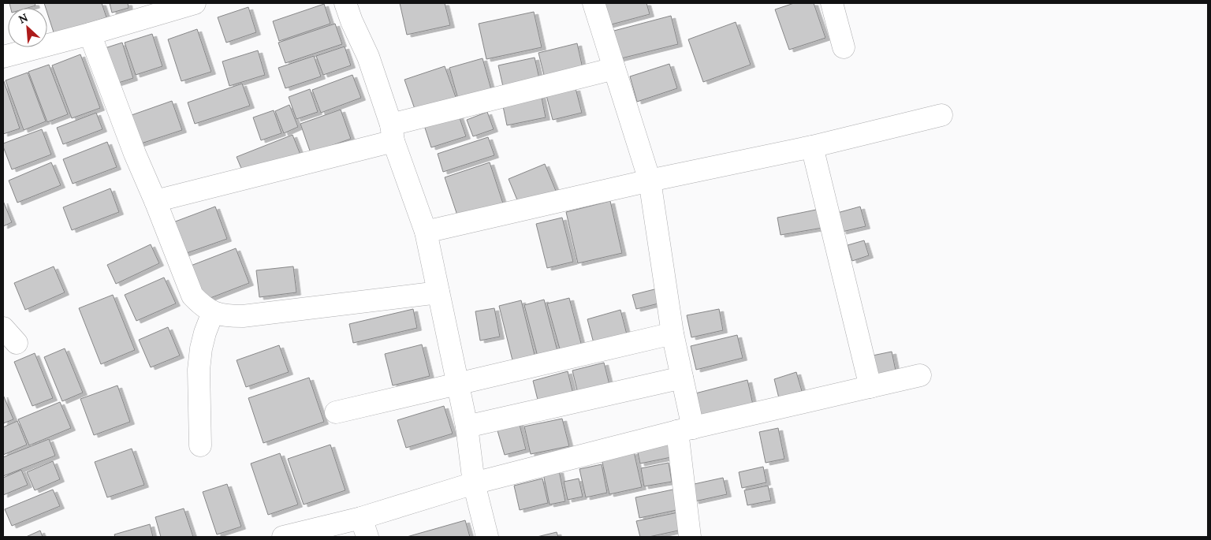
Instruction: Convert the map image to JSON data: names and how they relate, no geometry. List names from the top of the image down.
{
  "north": "top left"
}
